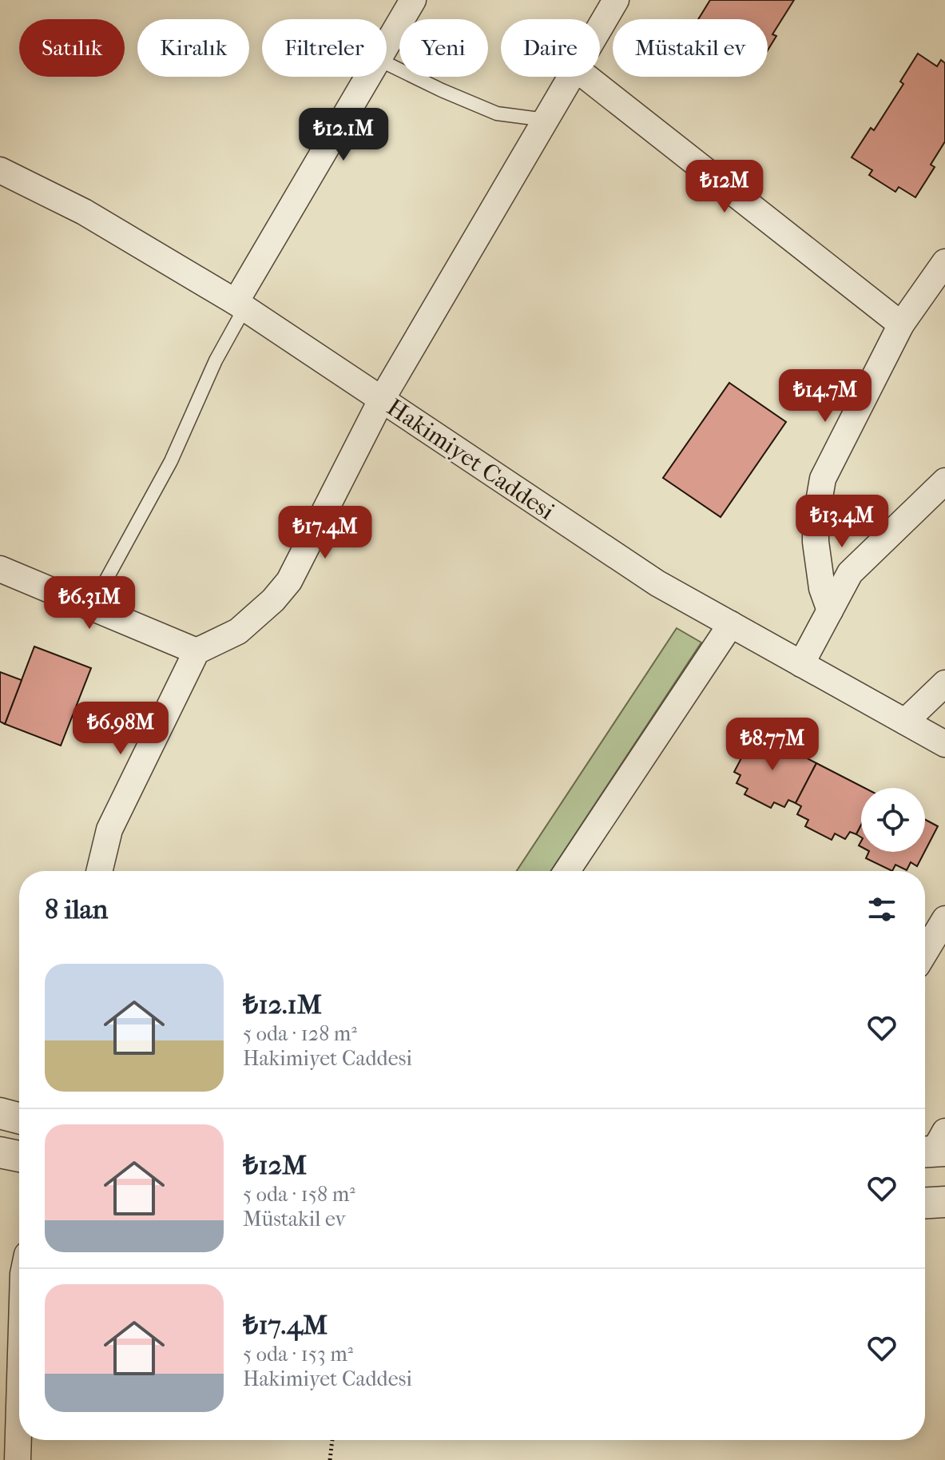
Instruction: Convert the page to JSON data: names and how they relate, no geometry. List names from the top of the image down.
{
  "streets": {
    "street": ["Hakimiyet Caddesi"]
  },
  "page": {
    "chip": [
      "Satılık",
      "Kiralık",
      "Filtreler",
      "Yeni",
      "Daire",
      "Müstakil ev"
    ],
    "price": [
      "₺12.1M",
      "₺12M",
      "₺14.7M",
      "₺13.4M",
      "₺17.4M",
      "₺6.31M",
      "₺6.98M",
      "₺8.77M"
    ],
    "heading": "8 ilan",
    "list": [
      {
        "name": "₺12.1M",
        "note": "5 oda · 128 m² · Hakimiyet Caddesi"
      },
      {
        "name": "₺12M",
        "note": "5 oda · 158 m² · Müstakil ev"
      },
      {
        "name": "₺17.4M",
        "note": "5 oda · 153 m² · Hakimiyet Caddesi"
      }
    ]
  }
}
